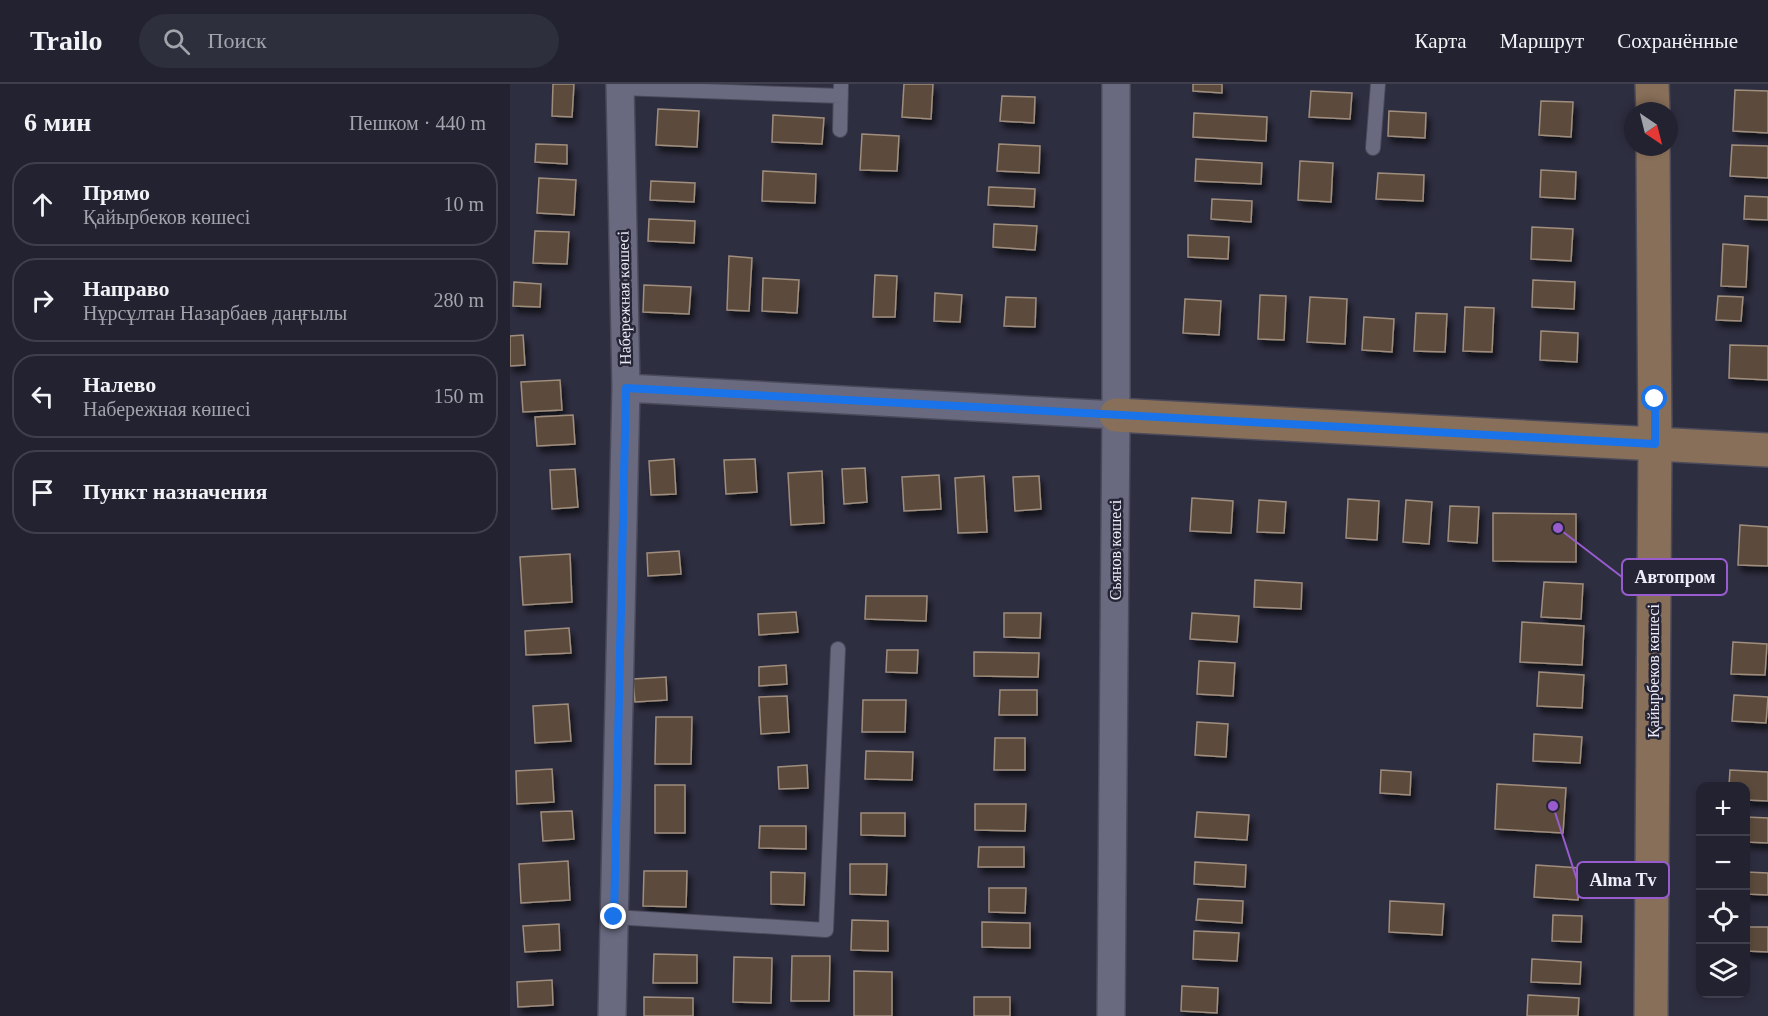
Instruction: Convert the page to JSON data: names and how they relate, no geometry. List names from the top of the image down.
{
  "streets": {
    "main road": ["Қайырбеков көшесі"],
    "street": ["Набережная көшесі", "Сьянов көшесі"]
  },
  "places": ["Автопром", "Alma Tv"],
  "north": "bottom right",
  "page": {
    "header": "Trailo",
    "search": "Поиск",
    "nav": ["Карта", "Маршрут", "Сохранённые"],
    "heading": ["6 мин", "Пешком · 440 m"],
    "list": [
      ["Прямо", "Қайырбеков көшесі", "10 m"],
      ["Направо", "Нұрсұлтан Назарбаев даңғылы", "280 m"],
      ["Налево", "Набережная көшесі", "150 m"],
      "Пункт назначения"
    ],
    "map_buttons": ["+", "−"]
  }
}
